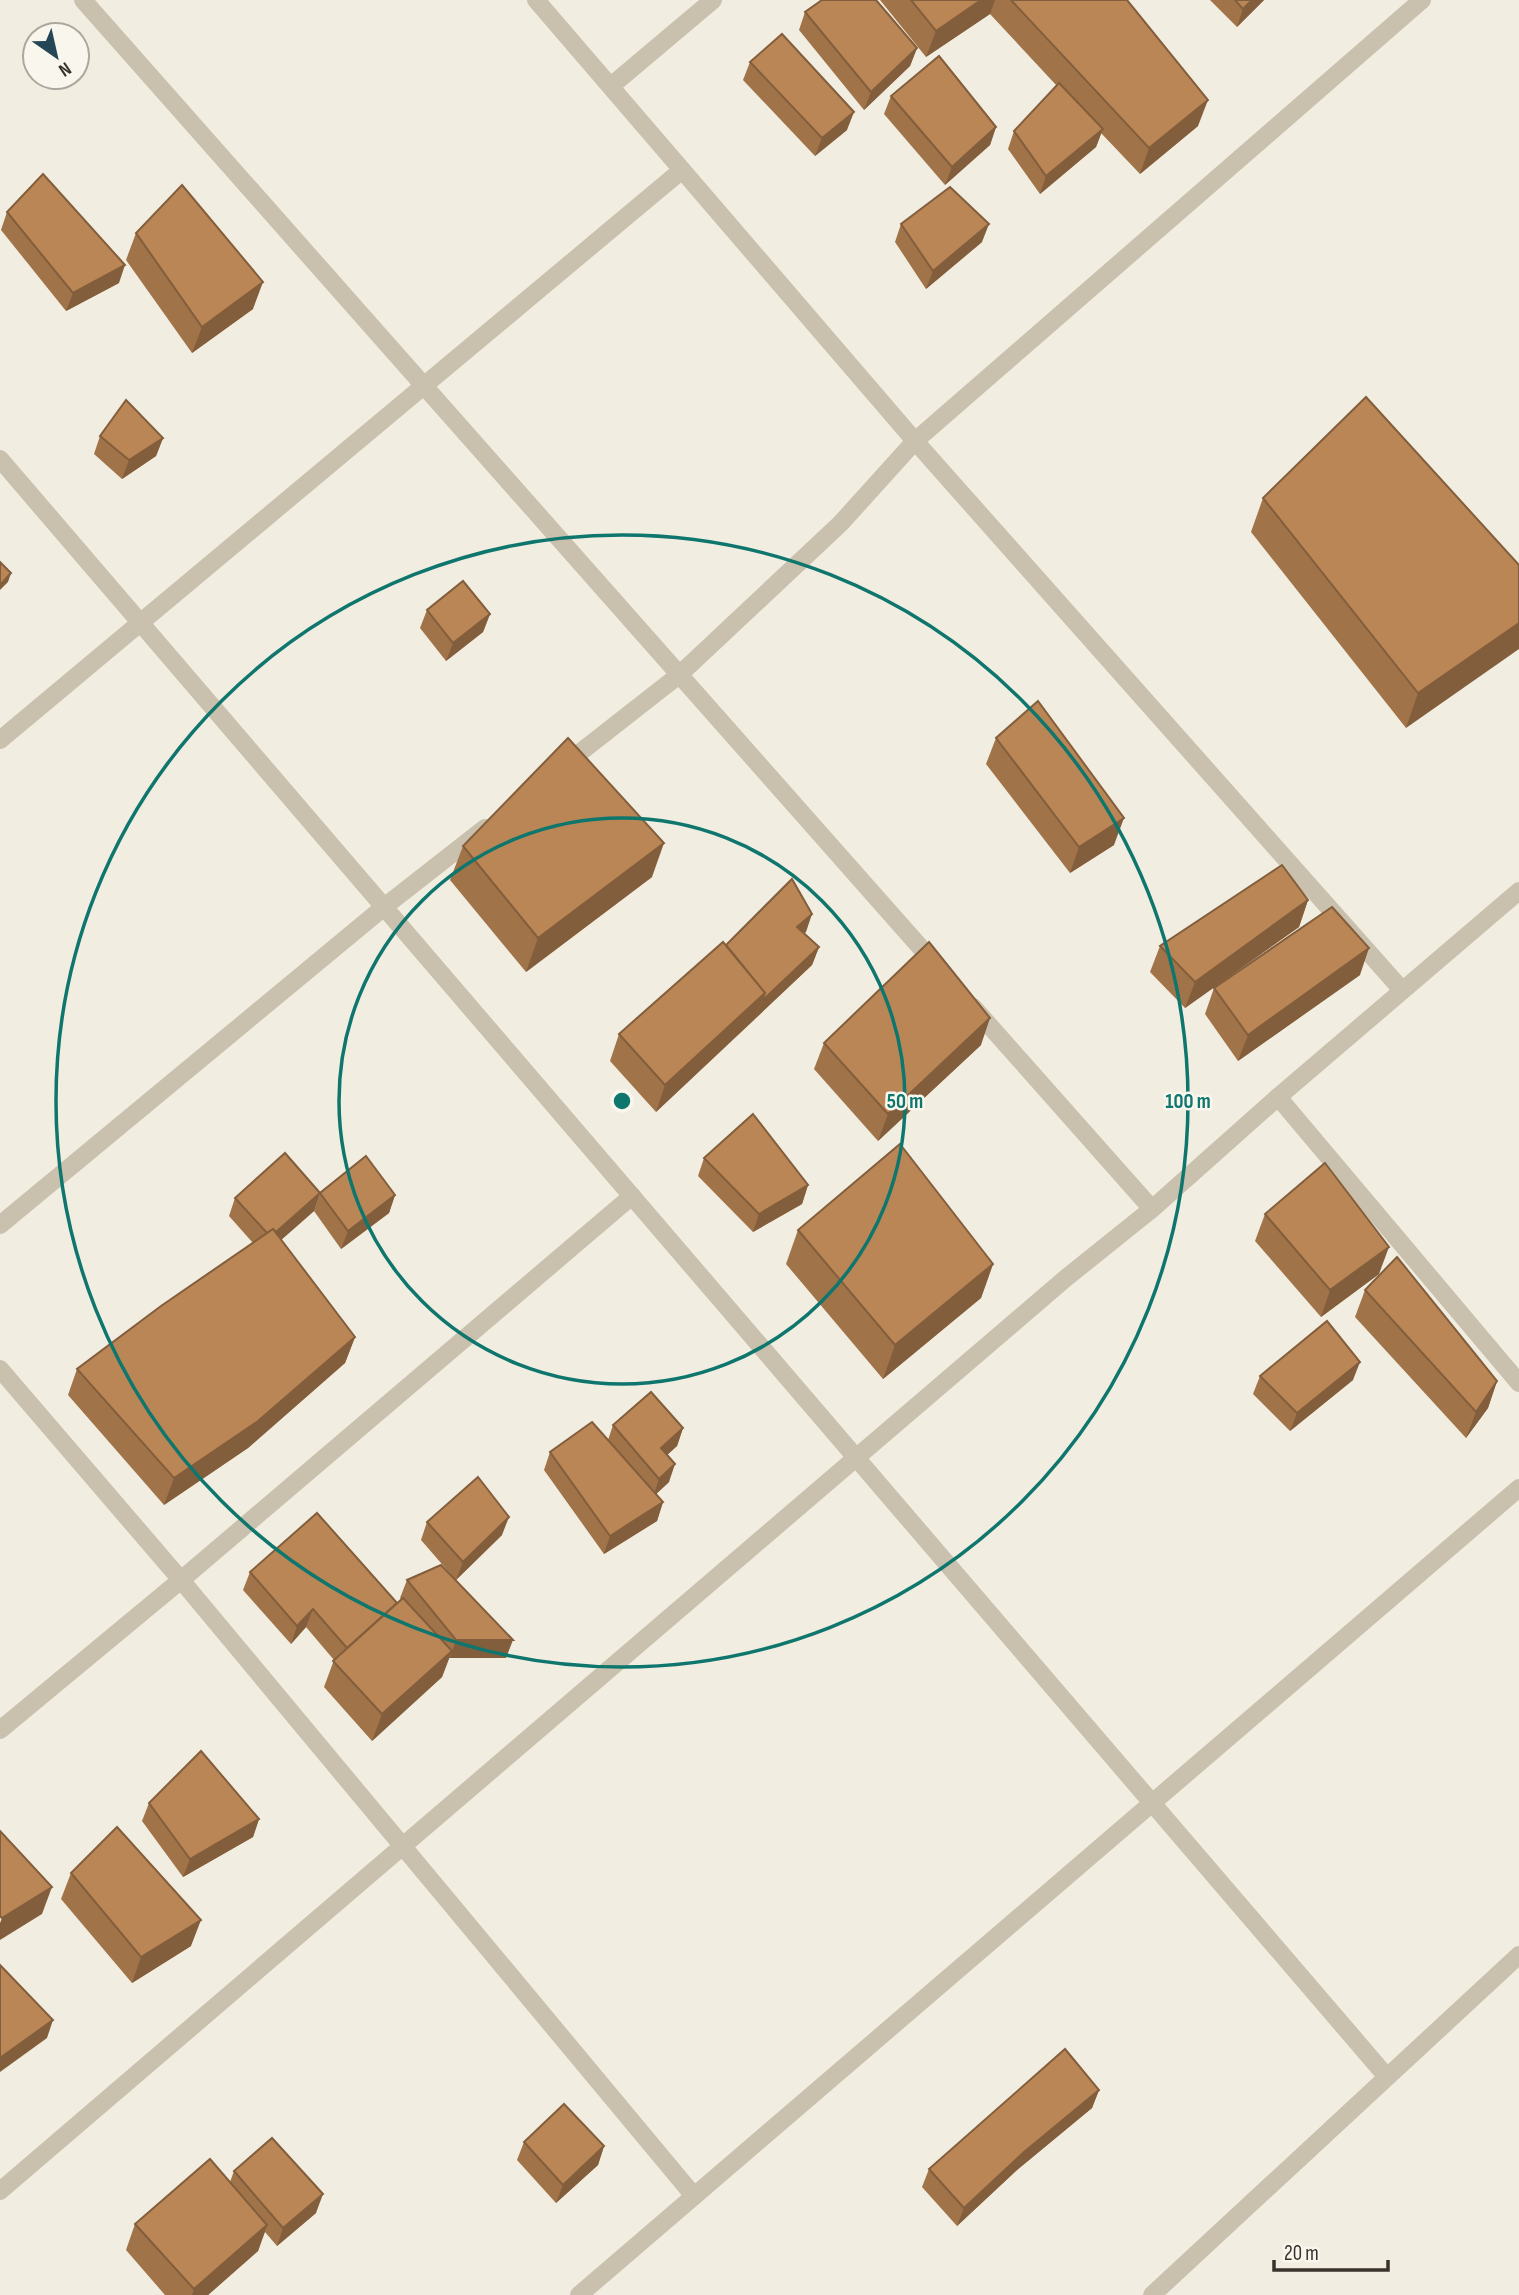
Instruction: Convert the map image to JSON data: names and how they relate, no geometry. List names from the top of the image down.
{
  "scale_bar": "20 m",
  "north": "bottom right",
  "rings": ["50 m", "100 m"]
}
